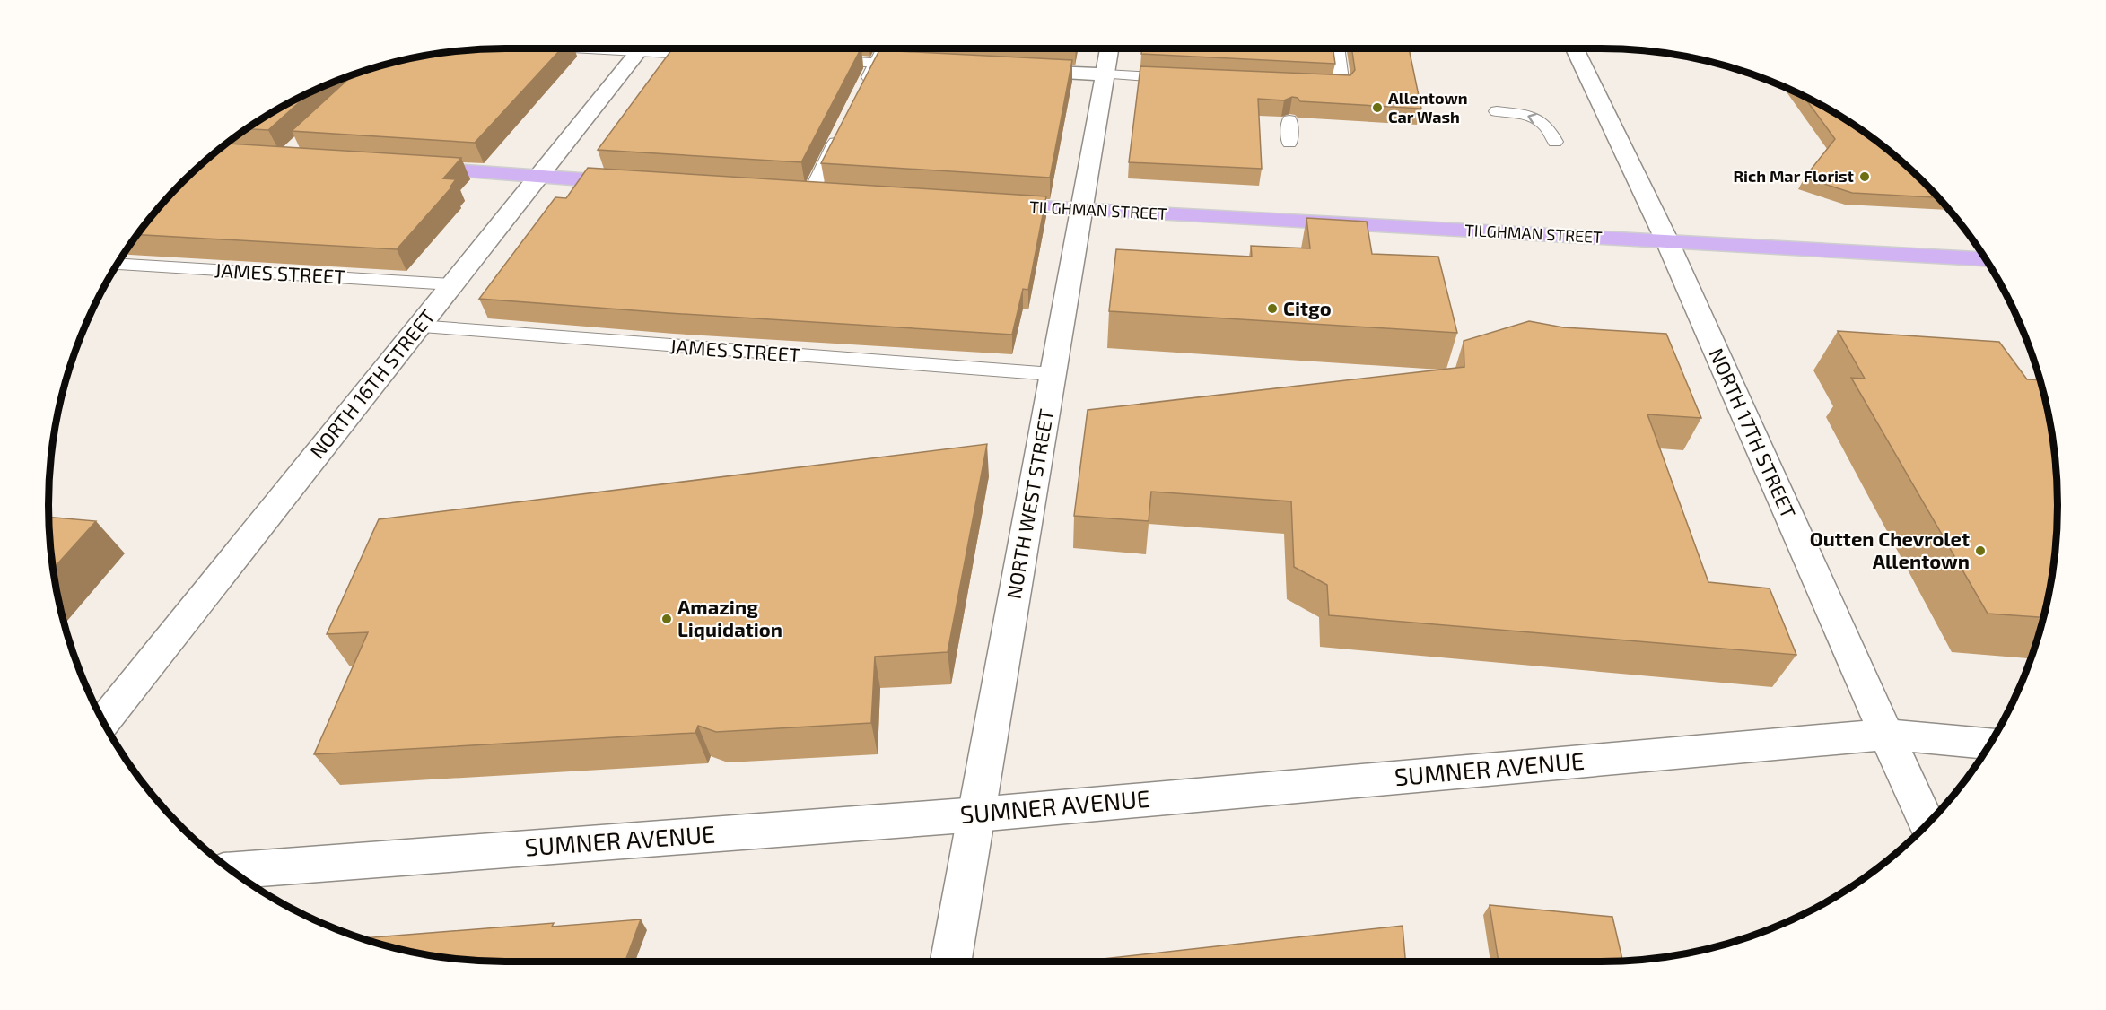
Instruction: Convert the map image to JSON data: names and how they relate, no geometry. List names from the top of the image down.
{
  "streets": {
    "main road": ["TILGHMAN STREET"],
    "street": [
      "NORTH 16TH STREET",
      "NORTH 17TH STREET",
      "NORTH WEST STREET",
      "SUMNER AVENUE"
    ],
    "lane": ["JAMES STREET"]
  },
  "crossings": [
    ["TILGHMAN STREET", "NORTH 17TH STREET"],
    ["TILGHMAN STREET", "NORTH WEST STREET"],
    ["JAMES STREET", "NORTH 16TH STREET"],
    ["JAMES STREET", "NORTH WEST STREET"],
    ["NORTH 17TH STREET", "SUMNER AVENUE"],
    ["NORTH WEST STREET", "SUMNER AVENUE"]
  ],
  "places": [
    "Allentown Car Wash",
    "Rich Mar Florist",
    "Citgo",
    "Outten Chevrolet Allentown",
    "Amazing Liquidation"
  ]
}
